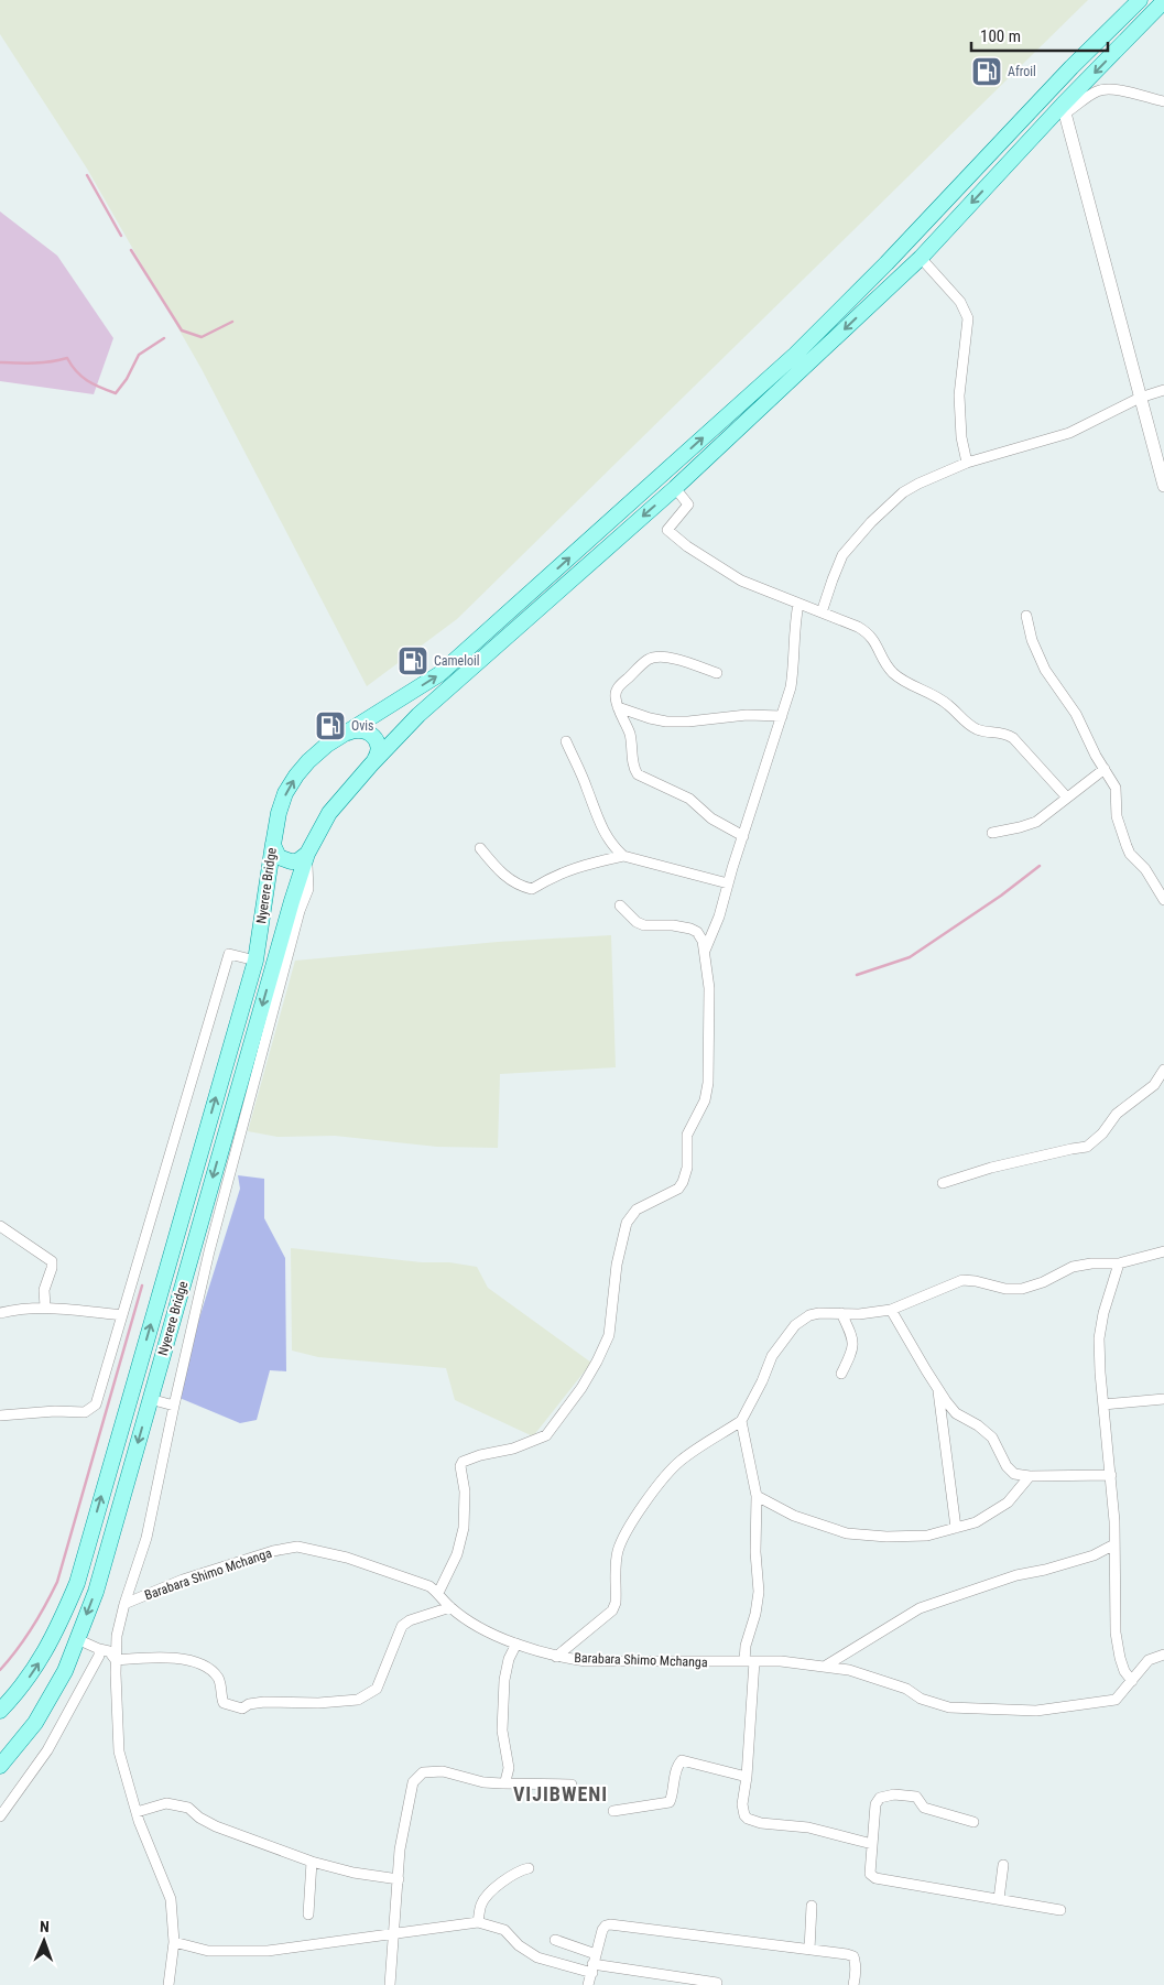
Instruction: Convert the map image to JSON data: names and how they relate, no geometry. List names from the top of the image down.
{
  "streets": {
    "main road": ["Nyerere Bridge"],
    "street": ["Barabara Shimo Mchanga"]
  },
  "districts": ["VIJIBWENI"],
  "places": {
    "fuel station": ["Afroil", "Cameloil", "Ovis"]
  },
  "scale_bar": "100 m",
  "north": "top"
}
